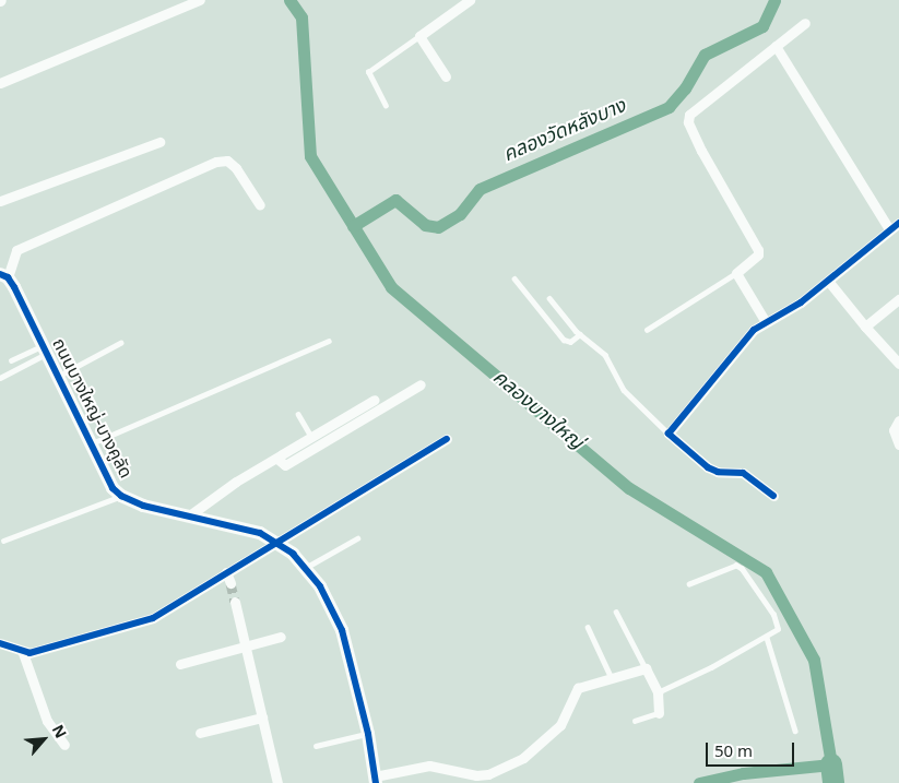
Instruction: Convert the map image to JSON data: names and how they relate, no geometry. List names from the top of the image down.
{
  "streets": {
    "street": ["ถนนบางใหญ่-บางคูลัด"]
  },
  "water": ["คลองวัดหลังบาง", "คลองบางใหญ่"],
  "scale_bar": "50 m",
  "north": "top right"
}
